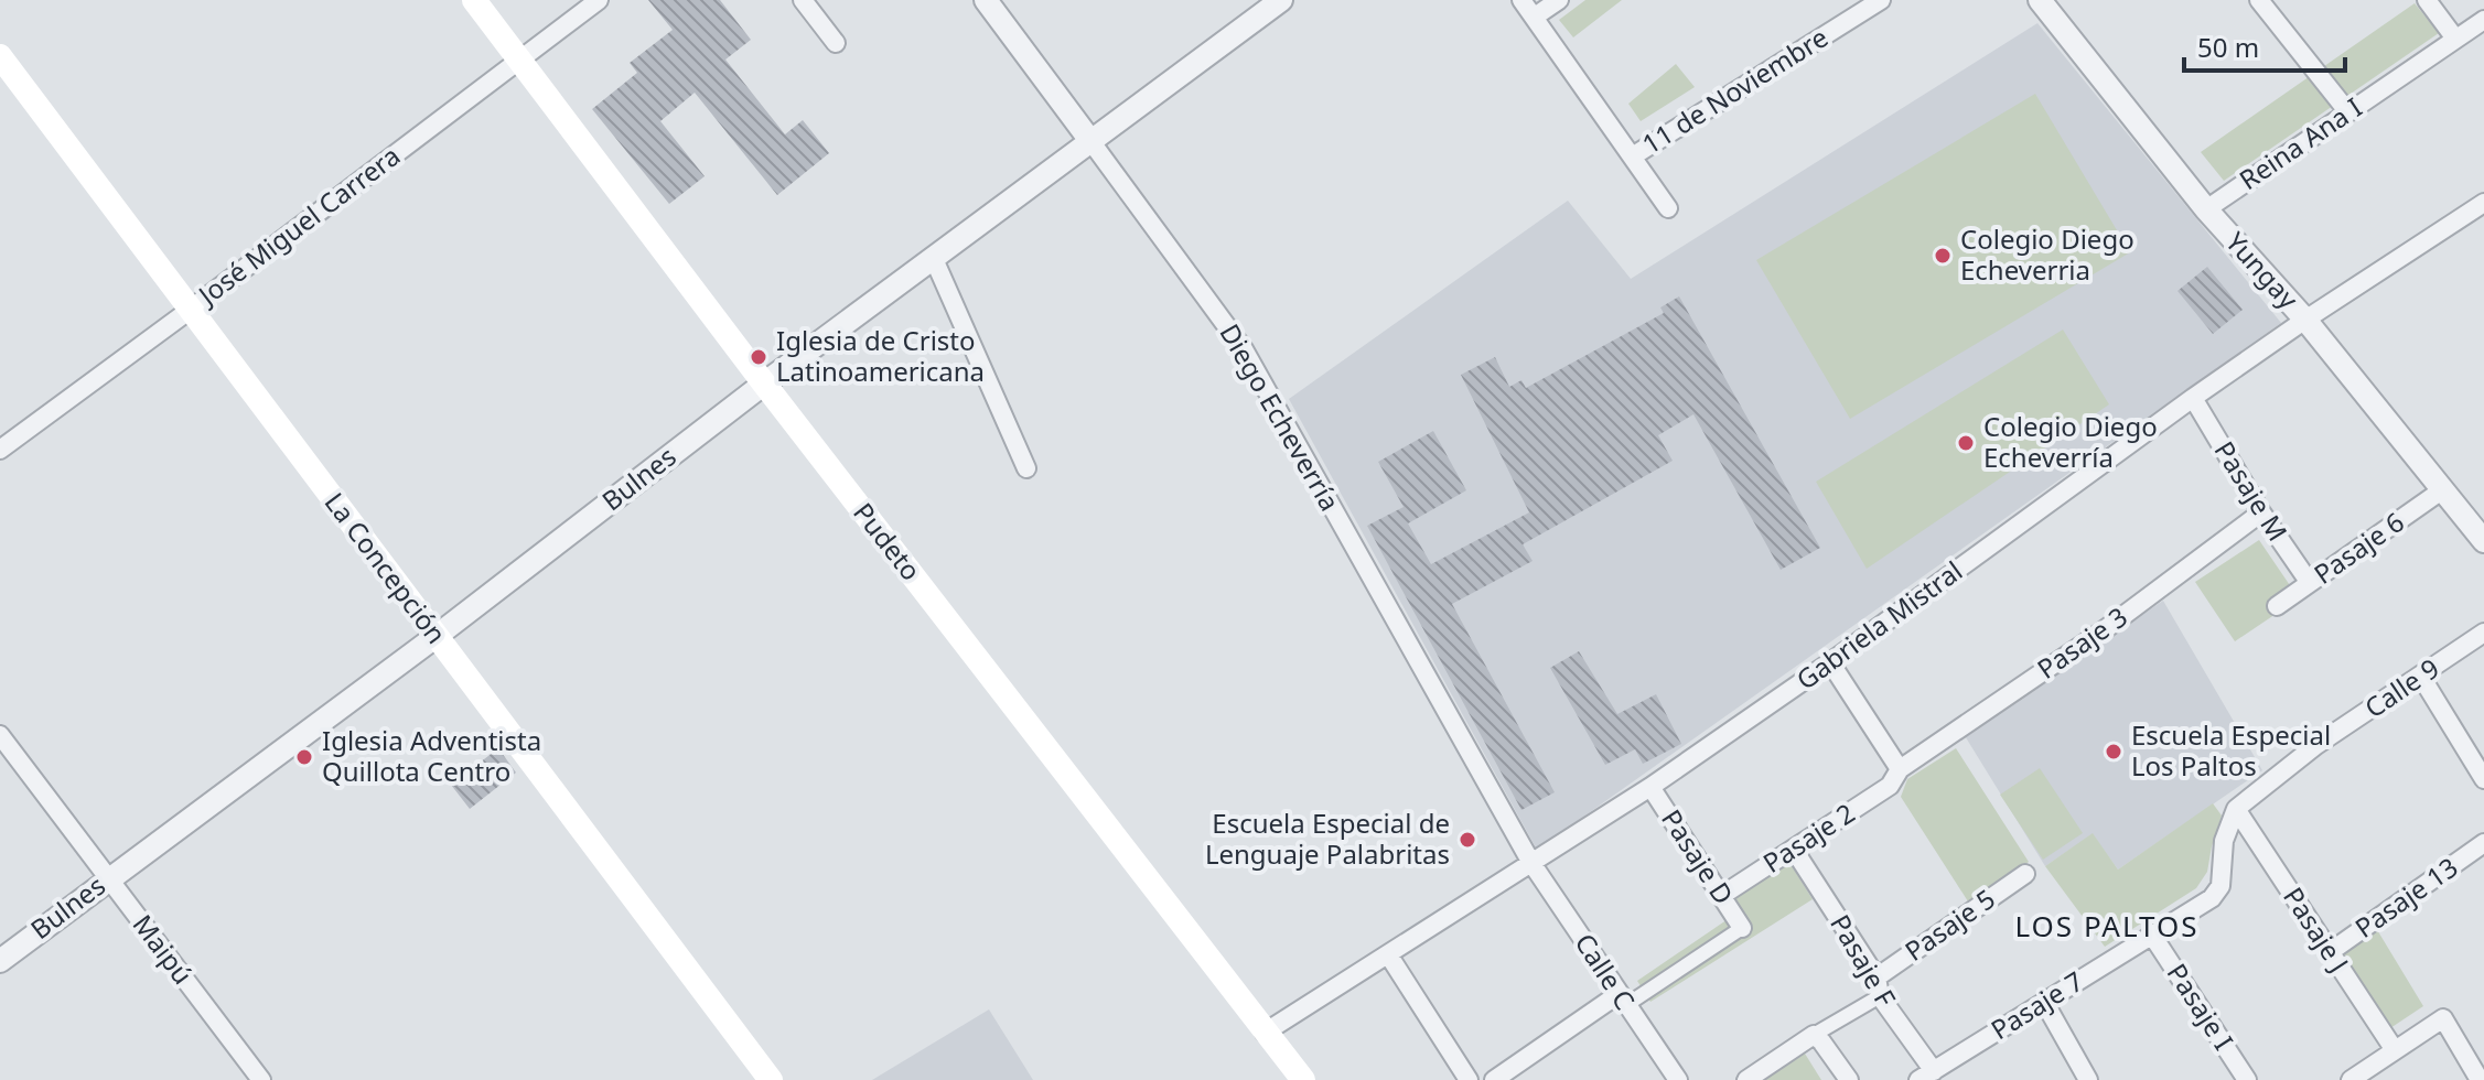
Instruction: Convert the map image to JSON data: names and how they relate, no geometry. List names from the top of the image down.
{
  "streets": {
    "main road": ["Pudeto", "La Concepción"],
    "street": [
      "11 de Noviembre",
      "Reina Ana I",
      "José Miguel Carrera",
      "Yungay",
      "Diego Echeverría",
      "Bulnes",
      "Pasaje M",
      "Pasaje 6",
      "Gabriela Mistral",
      "Pasaje 3",
      "Calle 9",
      "Pasaje 2",
      "Pasaje D",
      "Pasaje 13",
      "Pasaje 5",
      "Pasaje J",
      "Maipú",
      "Pasaje F",
      "Calle C",
      "Pasaje 7",
      "Pasaje I"
    ]
  },
  "crossings": [
    ["Reina Ana I", "Yungay"],
    ["José Miguel Carrera", "Pudeto"],
    ["José Miguel Carrera", "La Concepción"],
    ["Yungay", "Pasaje 6"],
    ["Yungay", "Gabriela Mistral"],
    ["Diego Echeverría", "Bulnes"],
    ["Diego Echeverría", "Gabriela Mistral"],
    ["Diego Echeverría", "Calle C"],
    ["Bulnes", "Pudeto"],
    ["Bulnes", "La Concepción"],
    ["Bulnes", "Maipú"],
    ["Pasaje M", "Pasaje 6"],
    ["Pasaje M", "Gabriela Mistral"],
    ["Pasaje M", "Pasaje 3"],
    ["Pudeto", "Gabriela Mistral"],
    ["Gabriela Mistral", "Pasaje D"],
    ["Gabriela Mistral", "Calle C"],
    ["Pasaje 3", "Pasaje 2"],
    ["Calle 9", "Pasaje J"],
    ["Calle 9", "Pasaje 7"],
    ["Pasaje 2", "Pasaje D"],
    ["Pasaje 2", "Pasaje F"],
    ["Pasaje 13", "Pasaje J"],
    ["Pasaje 5", "Pasaje F"],
    ["Pasaje J", "Pasaje 7"],
    ["Pasaje F", "Pasaje 7"],
    ["Pasaje 7", "Pasaje I"]
  ],
  "districts": ["LOS PALTOS"],
  "places": [
    "Colegio Diego Echeverria",
    "Iglesia de Cristo Latinoamericana",
    "Colegio Diego Echeverría",
    "Escuela Especial Los Paltos",
    "Iglesia Adventista Quillota Centro",
    "Escuela Especial de Lenguaje Palabritas"
  ],
  "scale_bar": "50 m"
}
